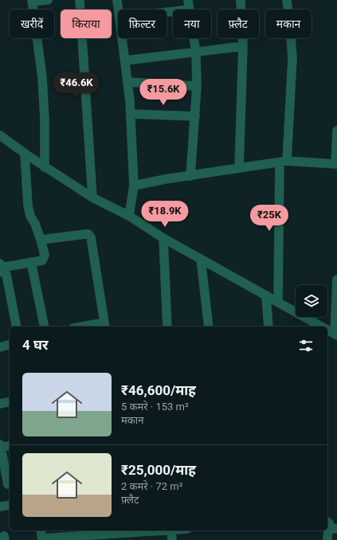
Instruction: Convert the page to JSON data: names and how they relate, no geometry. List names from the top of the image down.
{
  "page": {
    "chip": [
      "खरीदें",
      "किराया",
      "फ़िल्टर",
      "नया",
      "फ़्लैट",
      "मकान"
    ],
    "price": [
      "₹46.6K",
      "₹15.6K",
      "₹18.9K",
      "₹25K"
    ],
    "heading": "4 घर",
    "list": [
      {
        "name": "₹46,600/माह",
        "note": "5 कमरे · 153 m² · मकान"
      },
      {
        "name": "₹25,000/माह",
        "note": "2 कमरे · 72 m² · फ़्लैट"
      }
    ]
  }
}
